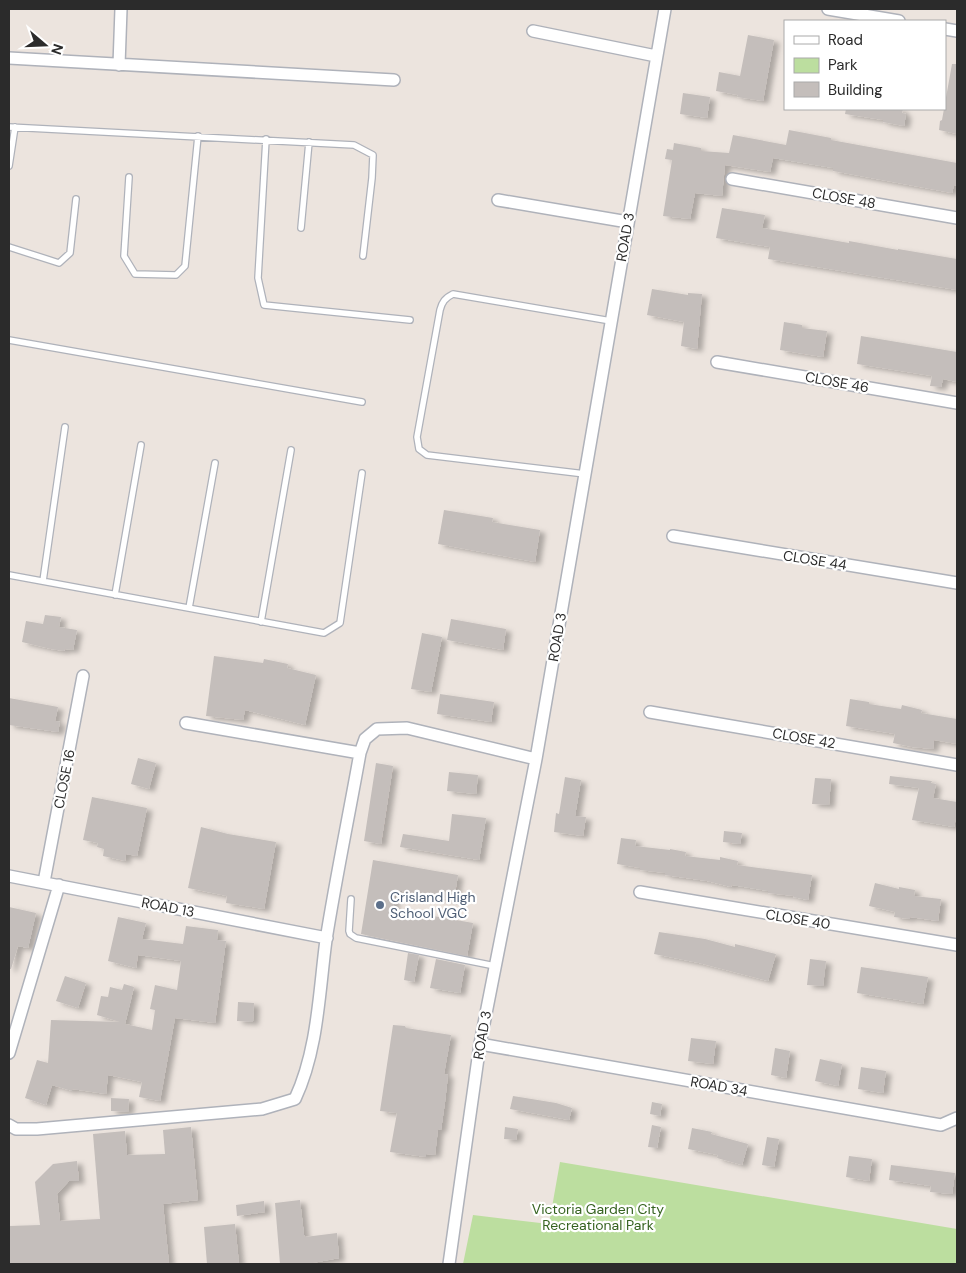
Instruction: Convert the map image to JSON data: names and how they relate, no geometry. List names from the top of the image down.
{
  "streets": {
    "street": [
      "CLOSE 48",
      "ROAD 3",
      "CLOSE 46",
      "CLOSE 44",
      "CLOSE 42",
      "CLOSE 16",
      "ROAD 13",
      "CLOSE 40",
      "ROAD 34"
    ]
  },
  "crossings": [
    ["ROAD 3", "ROAD 34"],
    ["CLOSE 16", "ROAD 13"]
  ],
  "parks": ["Victoria Garden City Recreational Park"],
  "places": ["Crisland High School VGC"],
  "legend": ["Road", "Park", "Building"],
  "north": "right"
}
